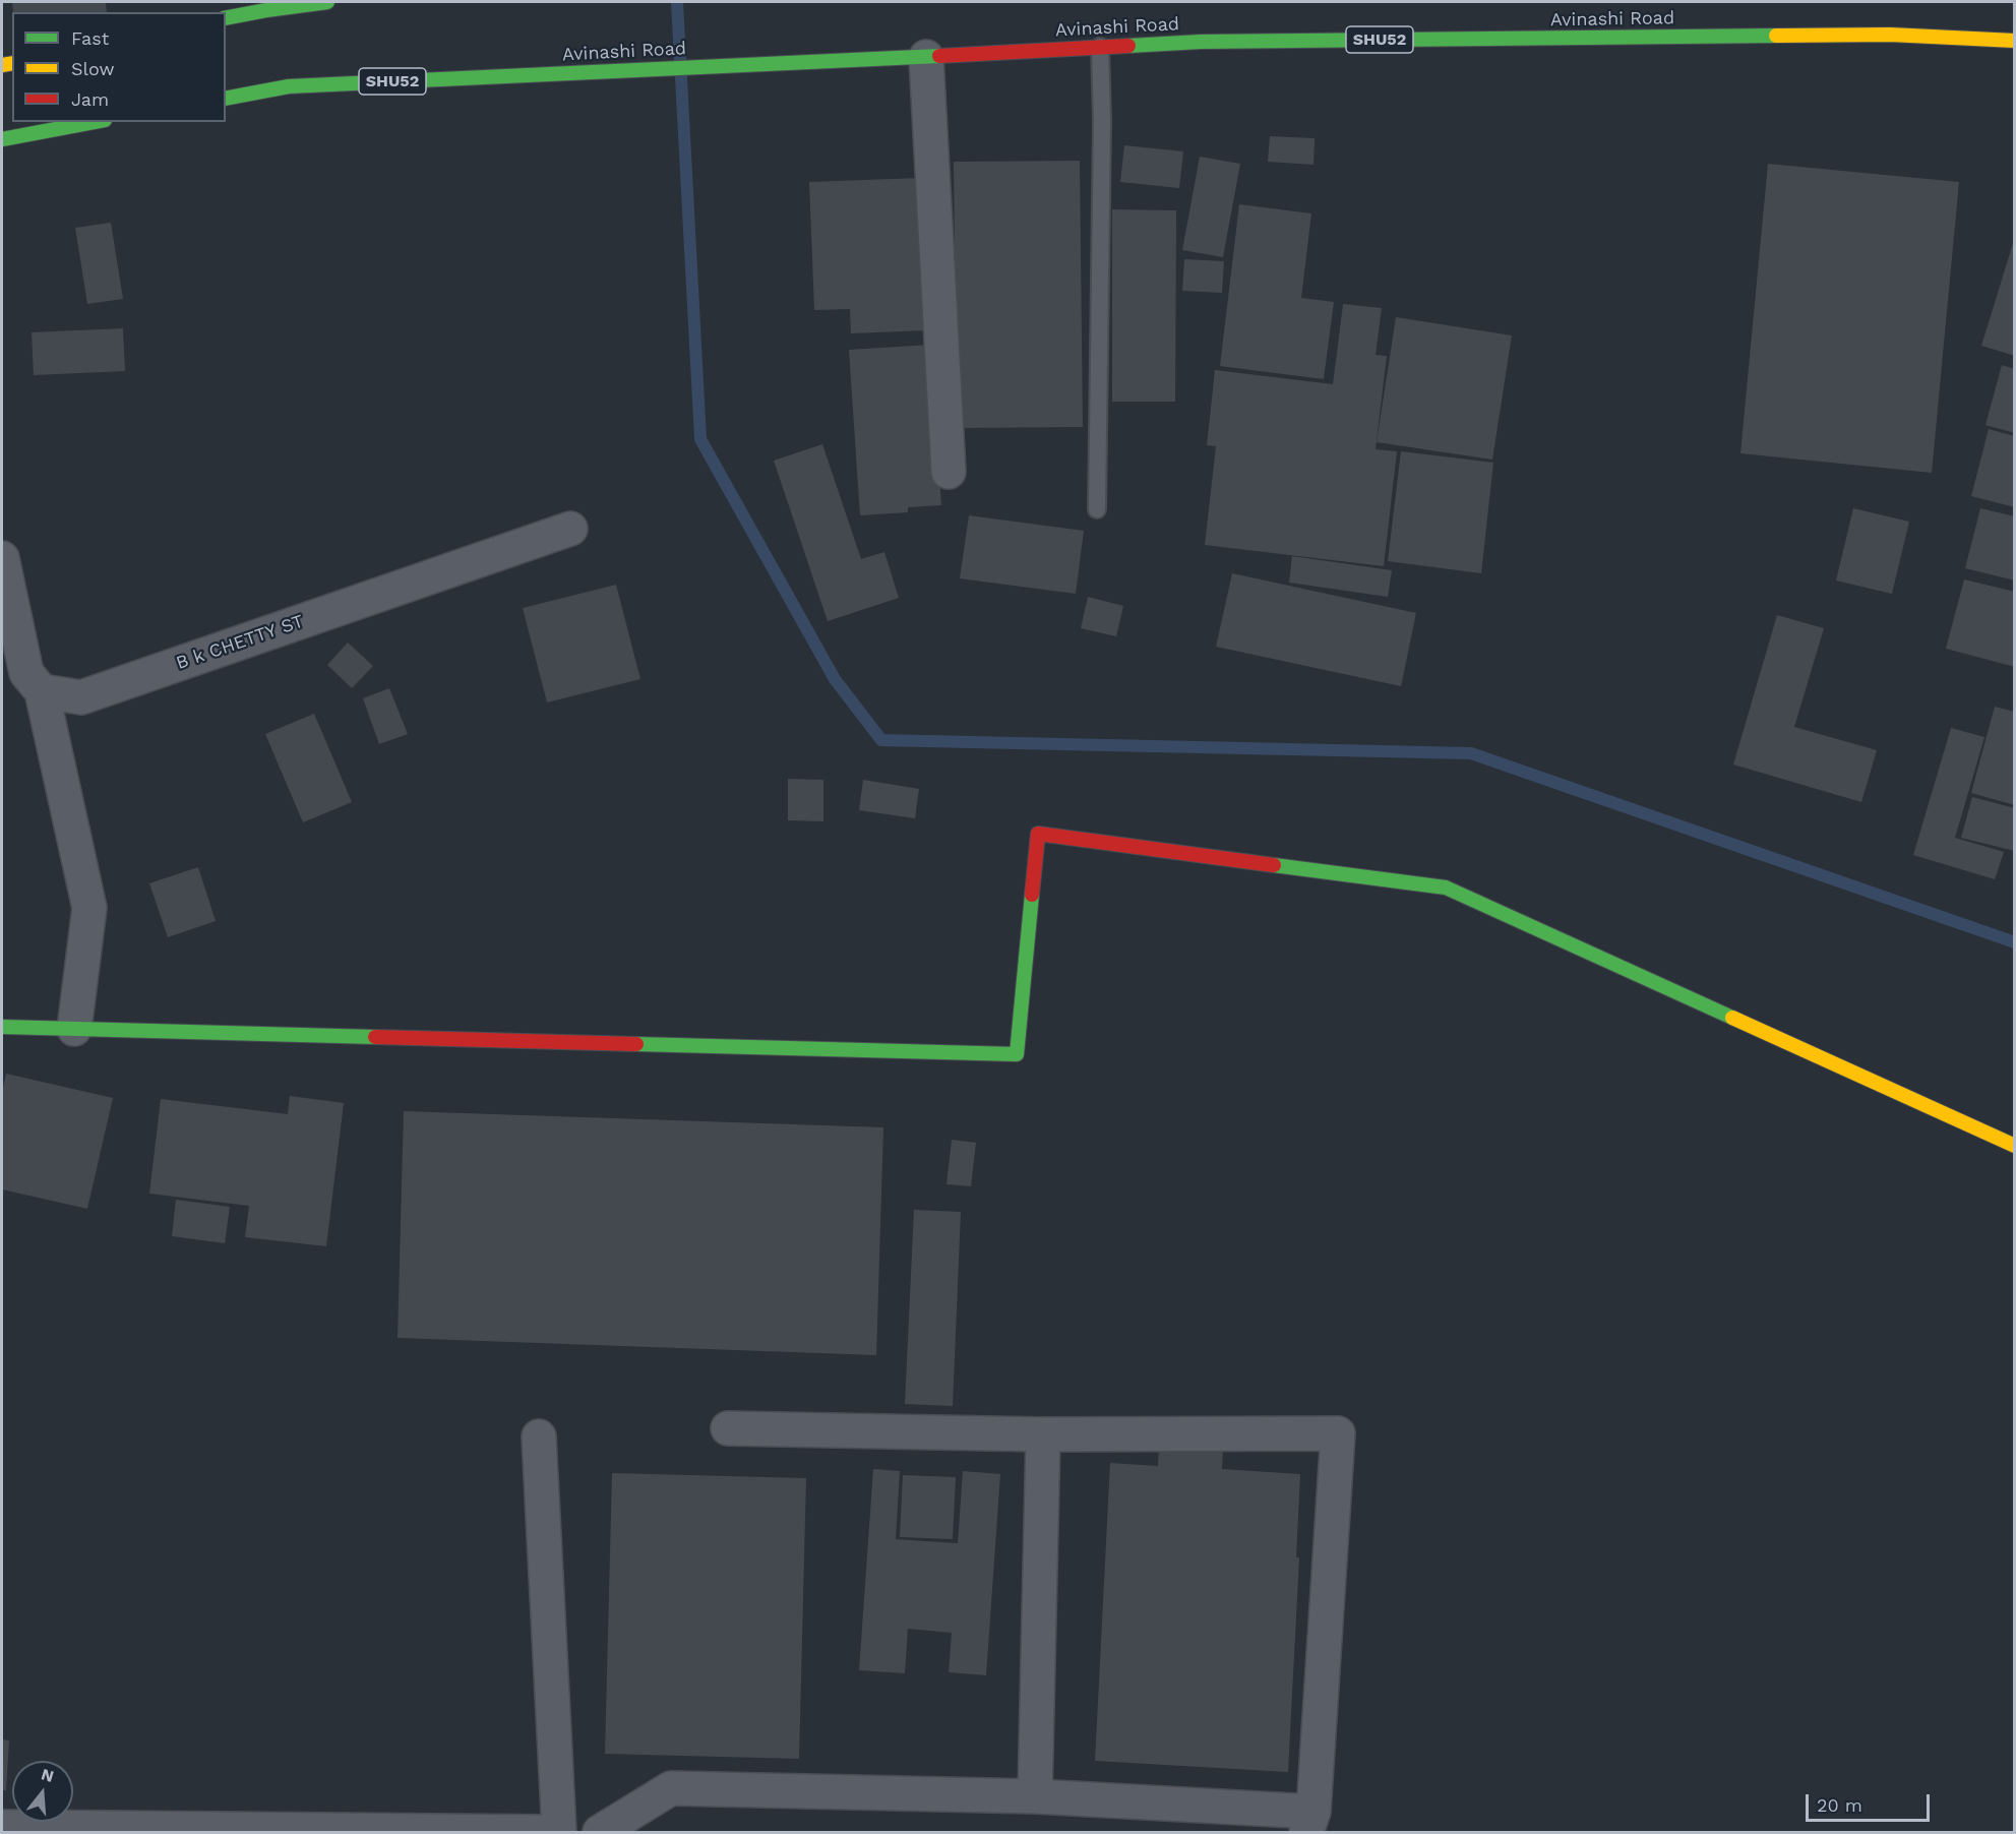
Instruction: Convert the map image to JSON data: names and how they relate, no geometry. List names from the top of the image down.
{
  "streets": {
    "street": ["Avinashi Road", "SHU52", "B k CHETTY ST"]
  },
  "legend": ["Fast", "Slow", "Jam"],
  "scale_bar": "20 m",
  "north": "top"
}
